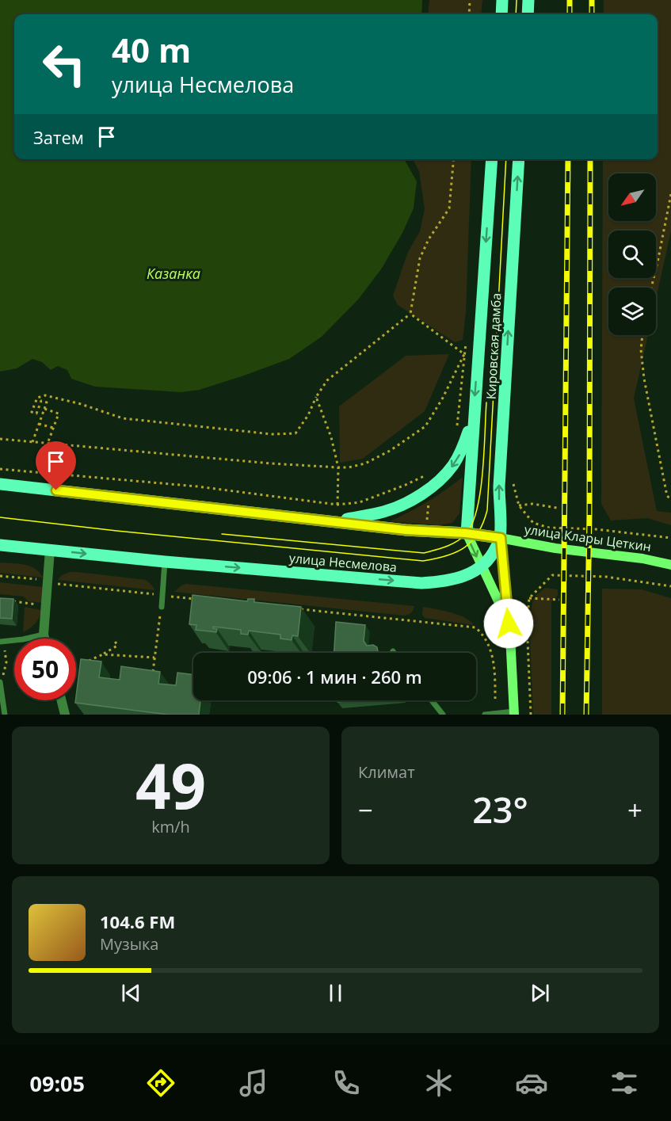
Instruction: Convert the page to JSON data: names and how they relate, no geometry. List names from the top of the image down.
{
  "streets": {
    "main road": ["Кировская дамба", "улица Клары Цеткин", "улица Несмелова"]
  },
  "crossings": [
    ["Кировская дамба", "улица Клары Цеткин"],
    ["Кировская дамба", "улица Несмелова"],
    ["улица Клары Цеткин", "улица Несмелова"]
  ],
  "water": ["Казанка"],
  "north": "bottom left",
  "page": {
    "turn": ["40 m", "улица Несмелова"],
    "then": "Затем",
    "limit": "50",
    "trip": "09:06 · 1 мин · 260 m",
    "tile": [
      ["49", "km/h"],
      "Климат"
    ],
    "heat": ["−", "23°", "+"],
    "song": ["104.6 FM", "Музыка"],
    "tabs": "09:05"
  }
}
